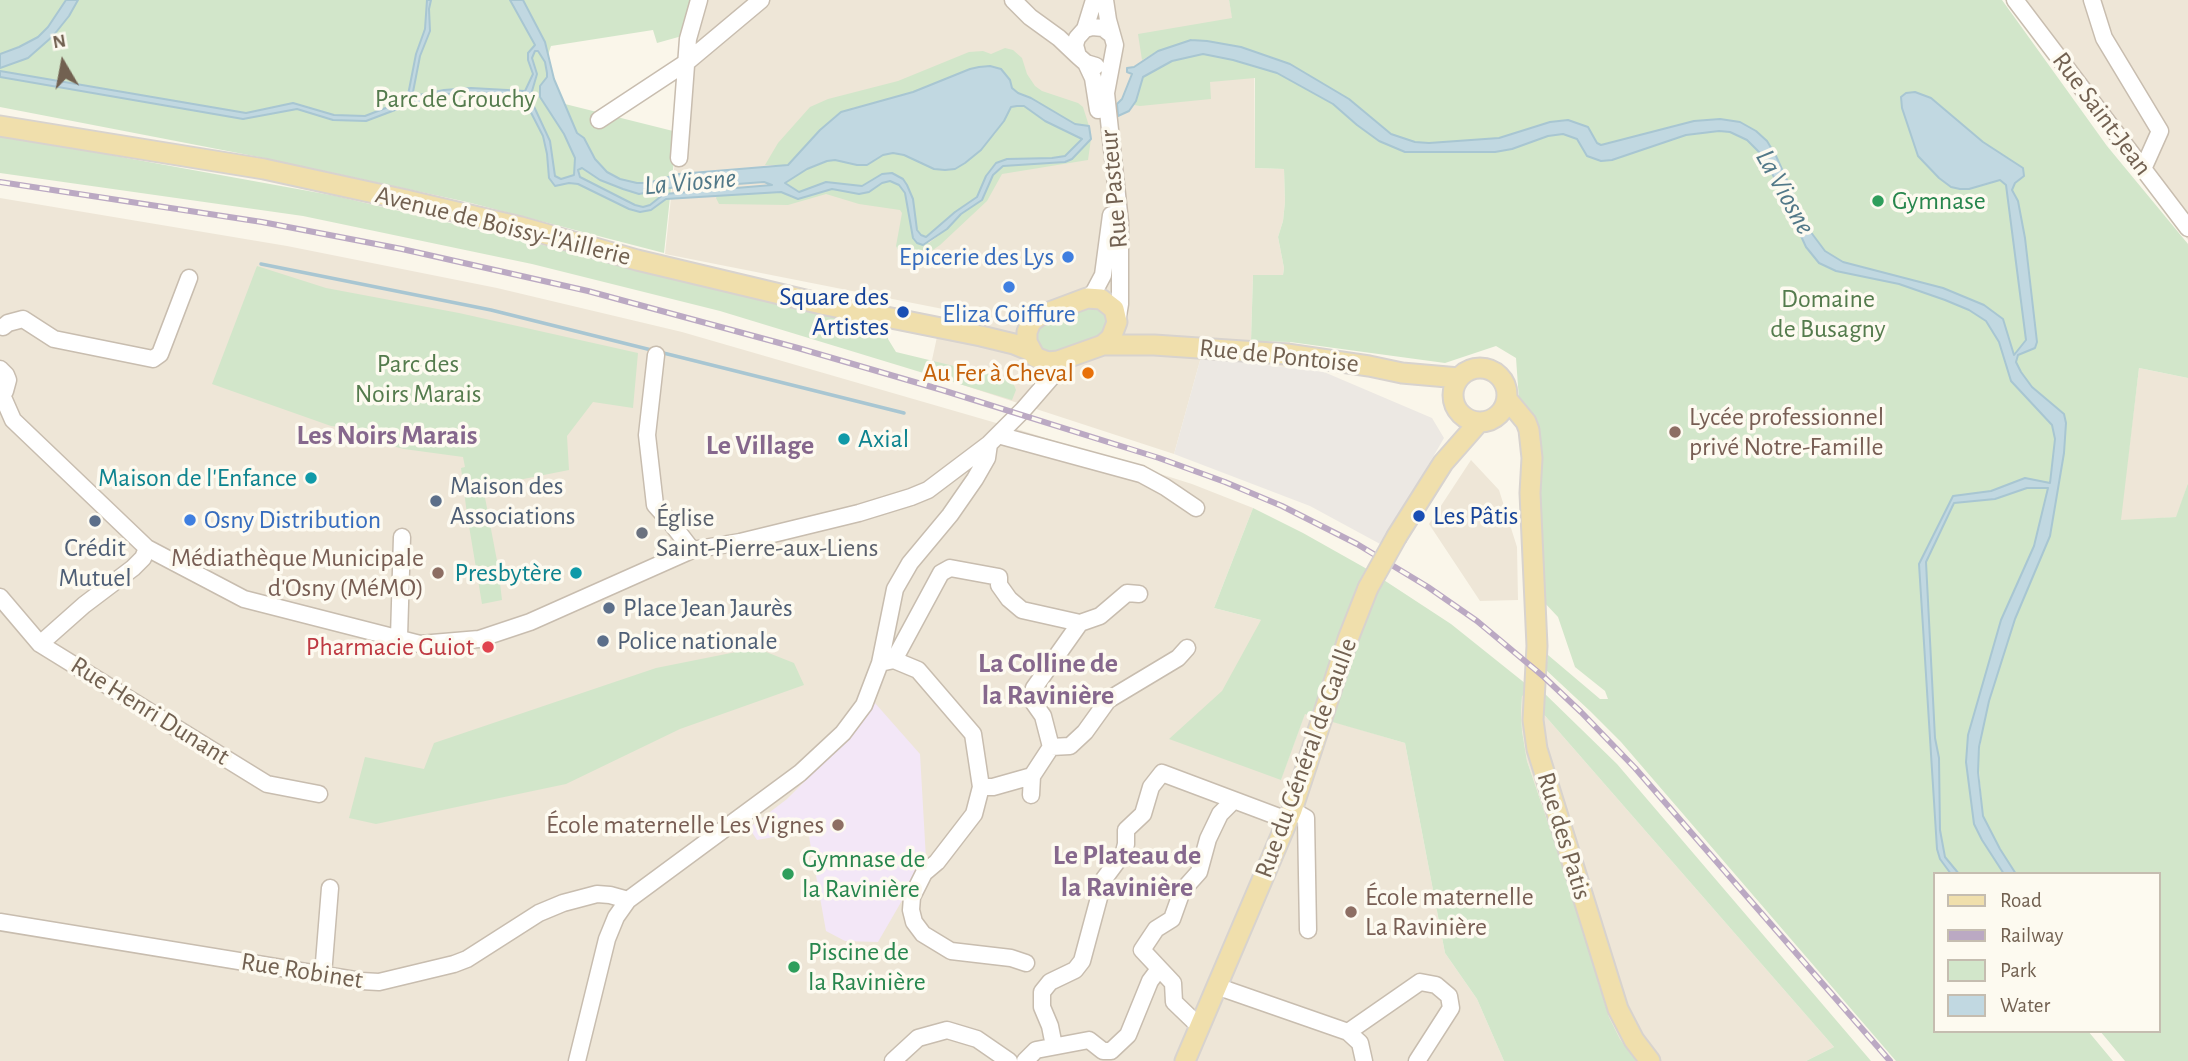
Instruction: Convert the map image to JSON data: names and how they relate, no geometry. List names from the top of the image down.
{
  "streets": {
    "main road": [
      "Avenue de Boissy-l'Aillerie",
      "Rue de Pontoise",
      "Rue du Général de Gaulle",
      "Rue des Patis"
    ],
    "street": [
      "Rue Saint-Jean",
      "Rue Pasteur",
      "Rue Henri Dunant",
      "Rue Robinet"
    ]
  },
  "crossings": [
    ["Rue Pasteur", "Avenue de Boissy-l'Aillerie"],
    ["Rue Pasteur", "Rue de Pontoise"],
    ["Avenue de Boissy-l'Aillerie", "Rue de Pontoise"],
    ["Rue de Pontoise", "Rue du Général de Gaulle"],
    ["Rue de Pontoise", "Rue des Patis"],
    ["Rue du Général de Gaulle", "Rue des Patis"]
  ],
  "districts": [
    "Les Noirs Marais",
    "Le Village",
    "La Colline de la Ravinière",
    "Le Plateau de la Ravinière"
  ],
  "water": ["La Viosne"],
  "parks": ["Parc de Grouchy", "Domaine de Busagny", "Parc des Noirs Marais"],
  "places": [
    "Gymnase",
    "Epicerie des Lys",
    "Eliza Coiffure",
    "Square des Artistes",
    "Au Fer à Cheval",
    "Lycée professionnel privé Notre-Famille",
    "Axial",
    "Maison de l'Enfance",
    "Maison des Associations",
    "Les Pâtis",
    "Osny Distribution",
    "Crédit Mutuel",
    "Église Saint-Pierre-aux-Liens",
    "Médiathèque Municipale d'Osny (MéMO)",
    "Presbytère",
    "Place Jean Jaurès",
    "Police nationale",
    "Pharmacie Guiot",
    "École maternelle Les Vignes",
    "Gymnase de la Ravinière",
    "École maternelle La Ravinière",
    "Piscine de la Ravinière"
  ],
  "legend": [
    "Road",
    "Railway",
    "Park",
    "Water"
  ],
  "north": "top"
}
